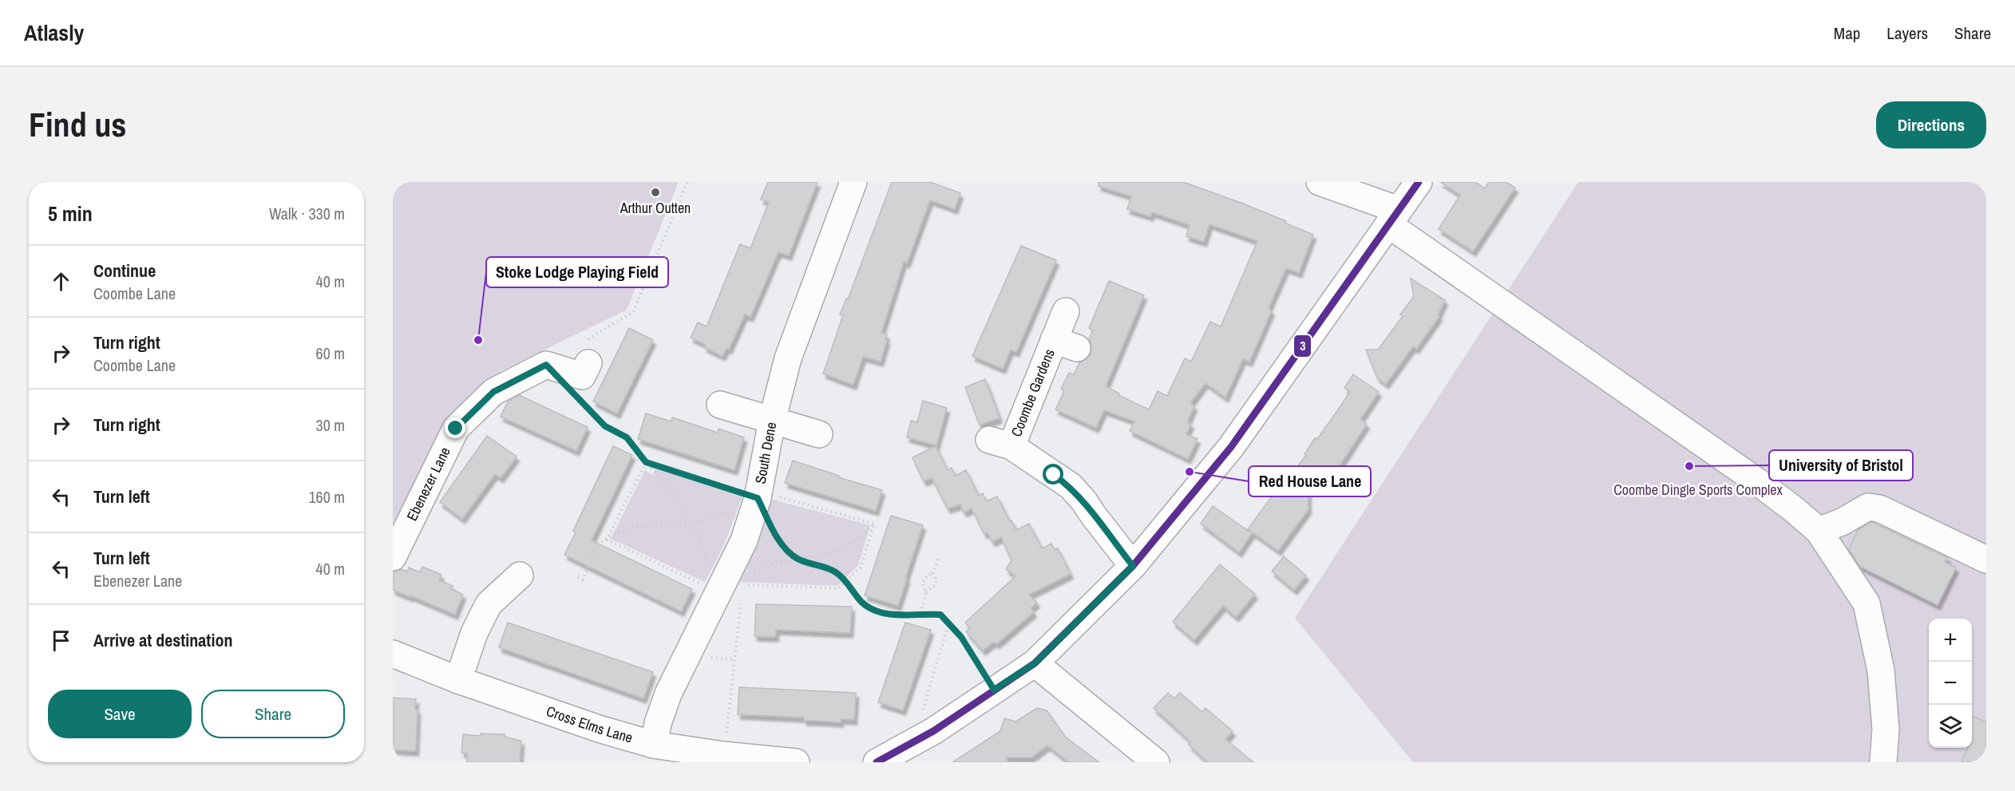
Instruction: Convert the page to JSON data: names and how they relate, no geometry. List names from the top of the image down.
{
  "streets": {
    "street": [
      "Coombe Gardens",
      "South Dene",
      "Ebenezer Lane",
      "Cross Elms Lane"
    ]
  },
  "crossings": [
    ["South Dene", "Cross Elms Lane"]
  ],
  "parks": ["Coombe Dingle Sports Complex"],
  "places": [
    "Arthur Outten",
    "Stoke Lodge Playing Field",
    "University of Bristol",
    "Red House Lane"
  ],
  "lines": ["transit line 3"],
  "page": {
    "header": "Atlasly",
    "nav": ["Map", "Layers", "Share"],
    "buttons": [
      "Directions",
      ["Save", "Share"]
    ],
    "title": "Find us",
    "heading": ["5 min", "Walk · 330 m"],
    "list": [
      ["Continue", "Coombe Lane", "40 m"],
      ["Turn right", "Coombe Lane", "60 m"],
      ["Turn right", "30 m"],
      ["Turn left", "160 m"],
      ["Turn left", "Ebenezer Lane", "40 m"],
      "Arrive at destination"
    ],
    "map_buttons": ["+", "−"]
  }
}
